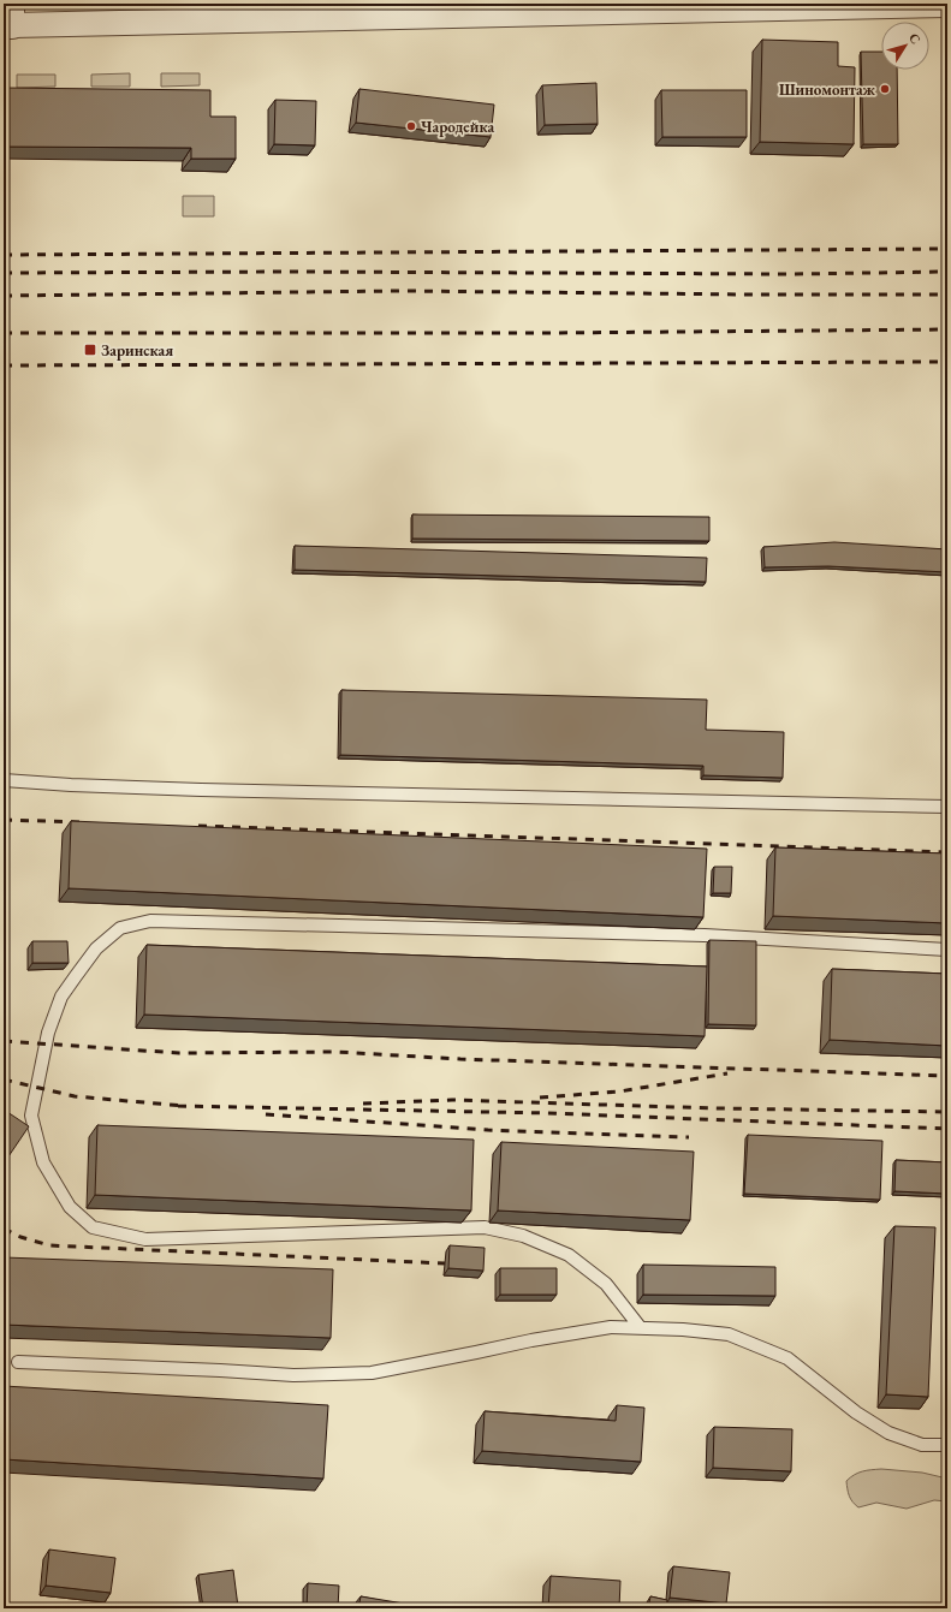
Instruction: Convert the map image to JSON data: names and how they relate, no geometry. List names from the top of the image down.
{
  "places": {
    "other": ["Шиномонтаж", "Чародейка"],
    "transit": ["Заринская"]
  },
  "north": "top right"
}
